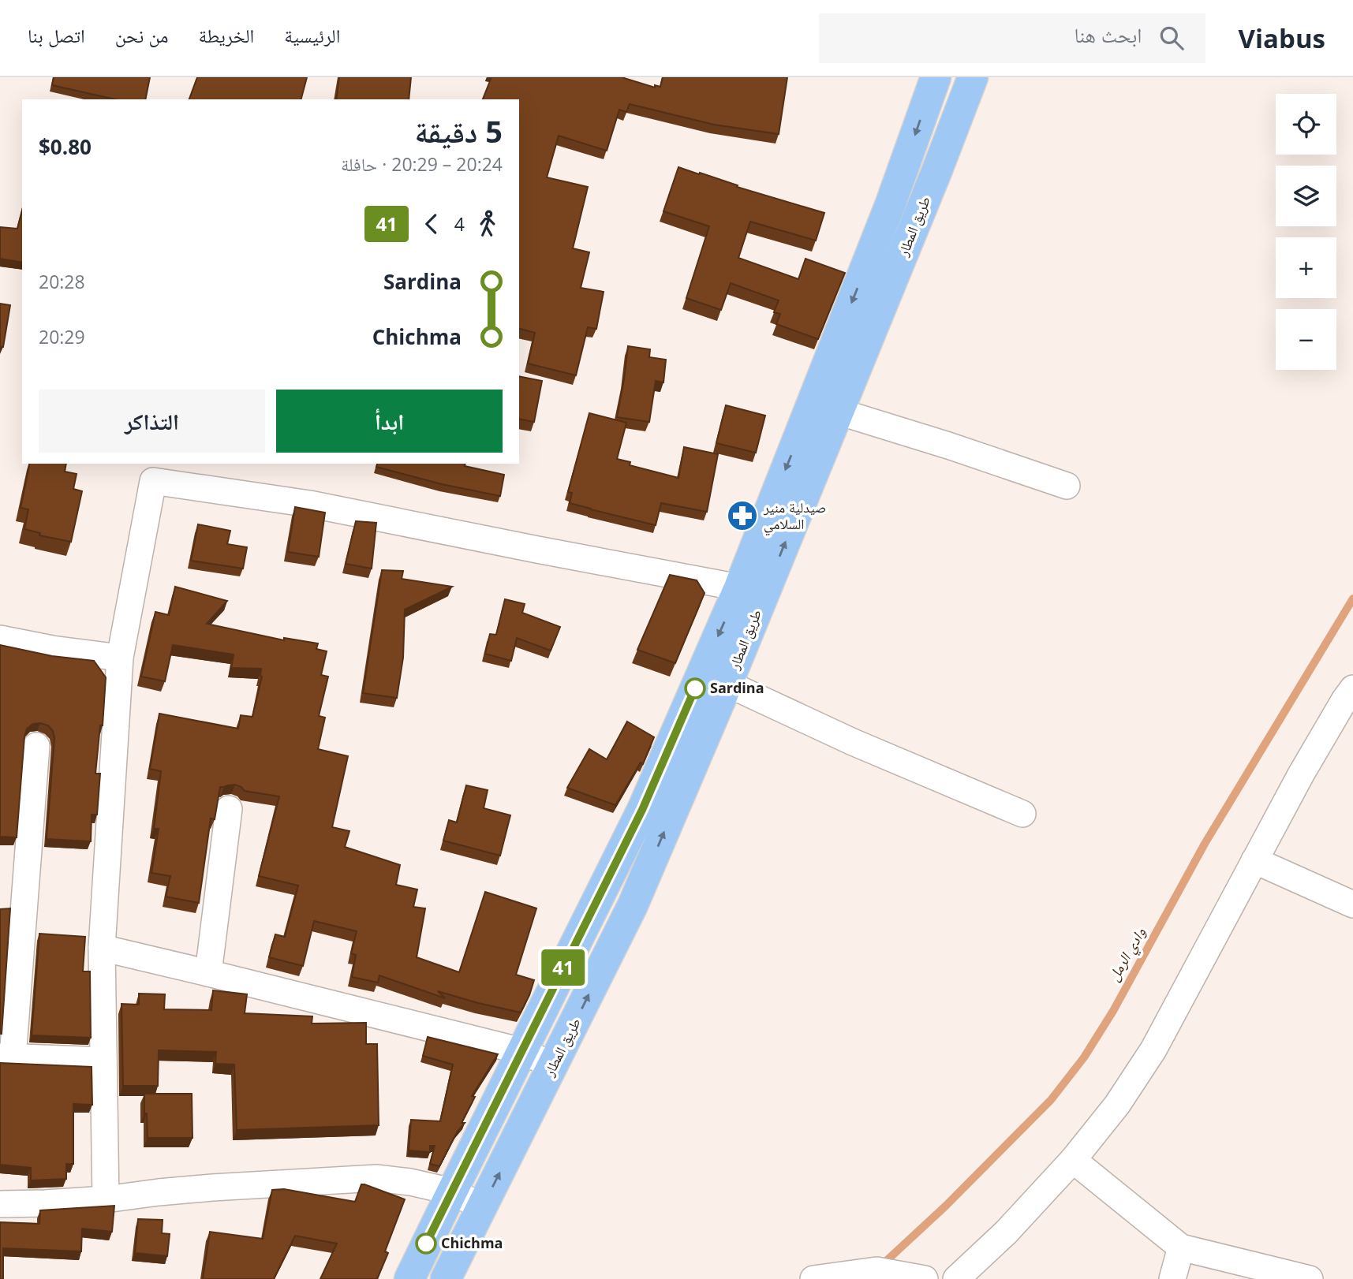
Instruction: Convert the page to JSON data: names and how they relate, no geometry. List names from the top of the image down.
{
  "streets": {
    "main road": ["طريق المطار"]
  },
  "water": ["وادي الرمل"],
  "places": {
    "pharmacy": ["صيدلية منير السلامي"],
    "other": ["Sardina", "Chichma"]
  },
  "lines": ["bus line 41"],
  "page": {
    "header": "Viabus",
    "search": "ابحث هنا",
    "nav": [
      "الرئيسية",
      "الخريطة",
      "من نحن",
      "اتصل بنا"
    ],
    "on_map": "41",
    "map_buttons": ["+", "−"],
    "heading": ["5 دقيقة", "20:24 – 20:29 · حافلة", "$0.80"],
    "legs": ["4", "41"],
    "list": [
      {
        "name": "Sardina",
        "value": "20:28"
      },
      {
        "name": "Chichma",
        "value": "20:29"
      }
    ],
    "buttons": ["ابدأ", "التذاكر"]
  }
}
